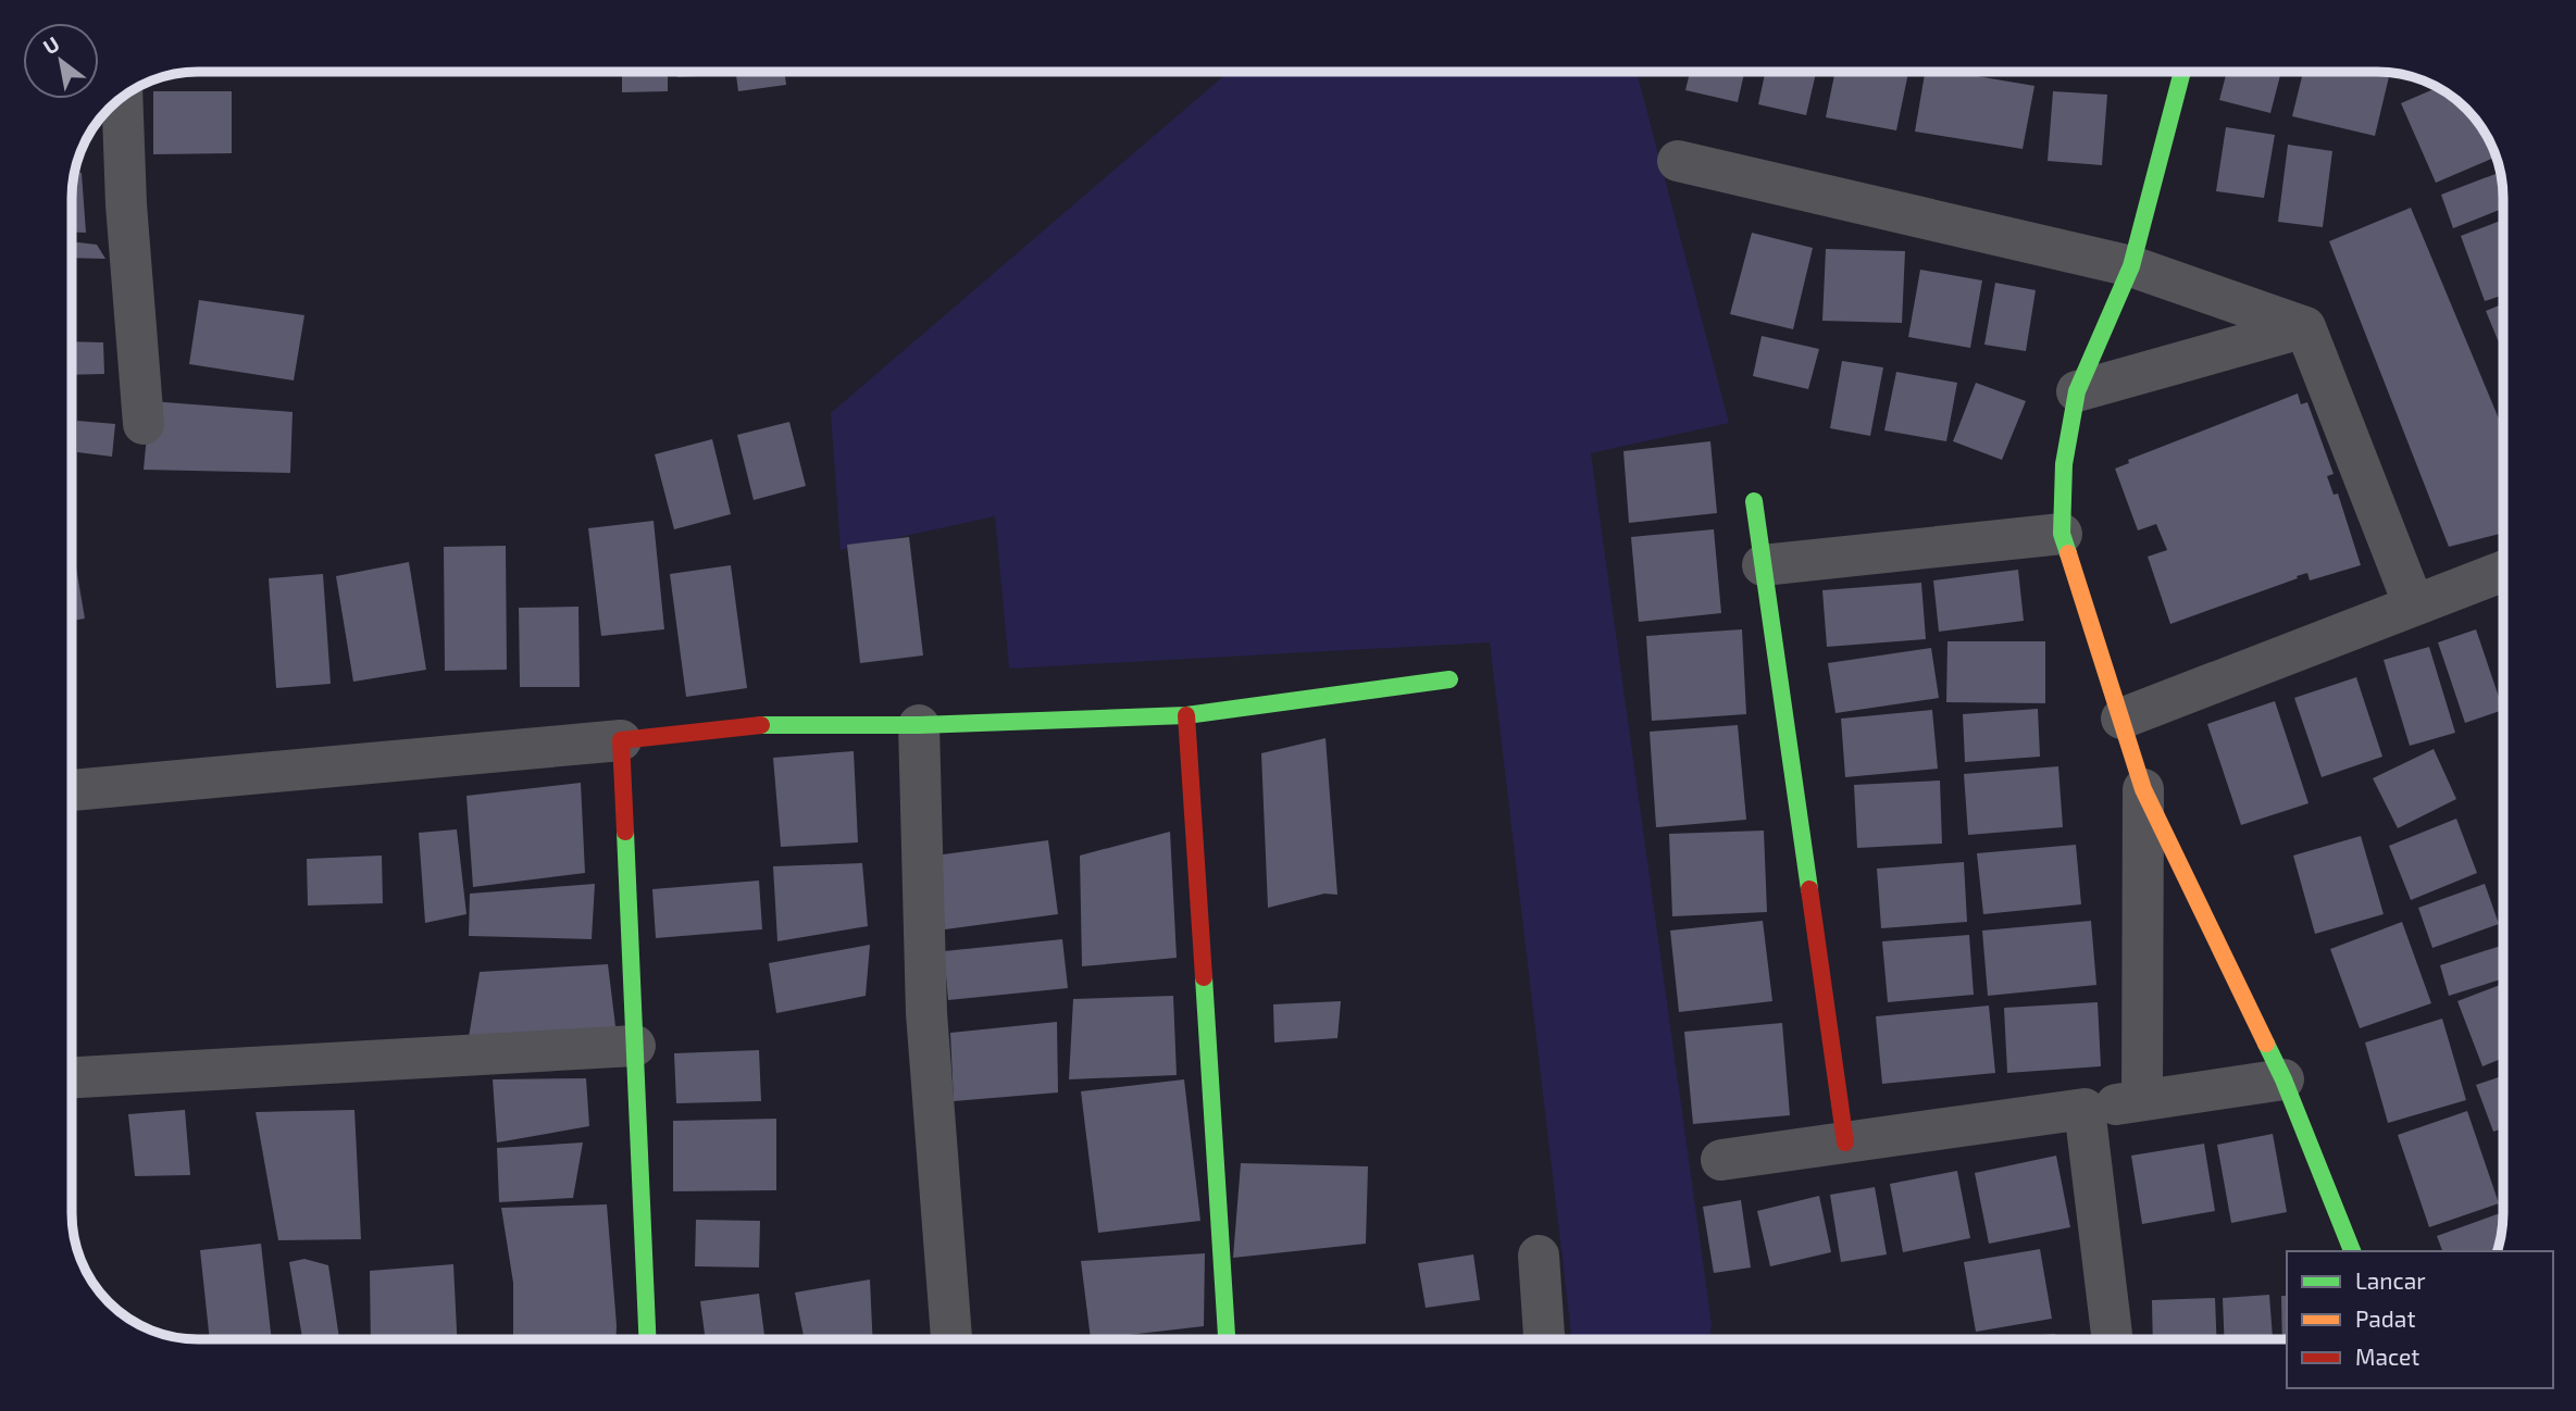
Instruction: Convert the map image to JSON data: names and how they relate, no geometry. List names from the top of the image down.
{
  "legend": ["Lancar", "Padat", "Macet"],
  "north": "top left"
}
